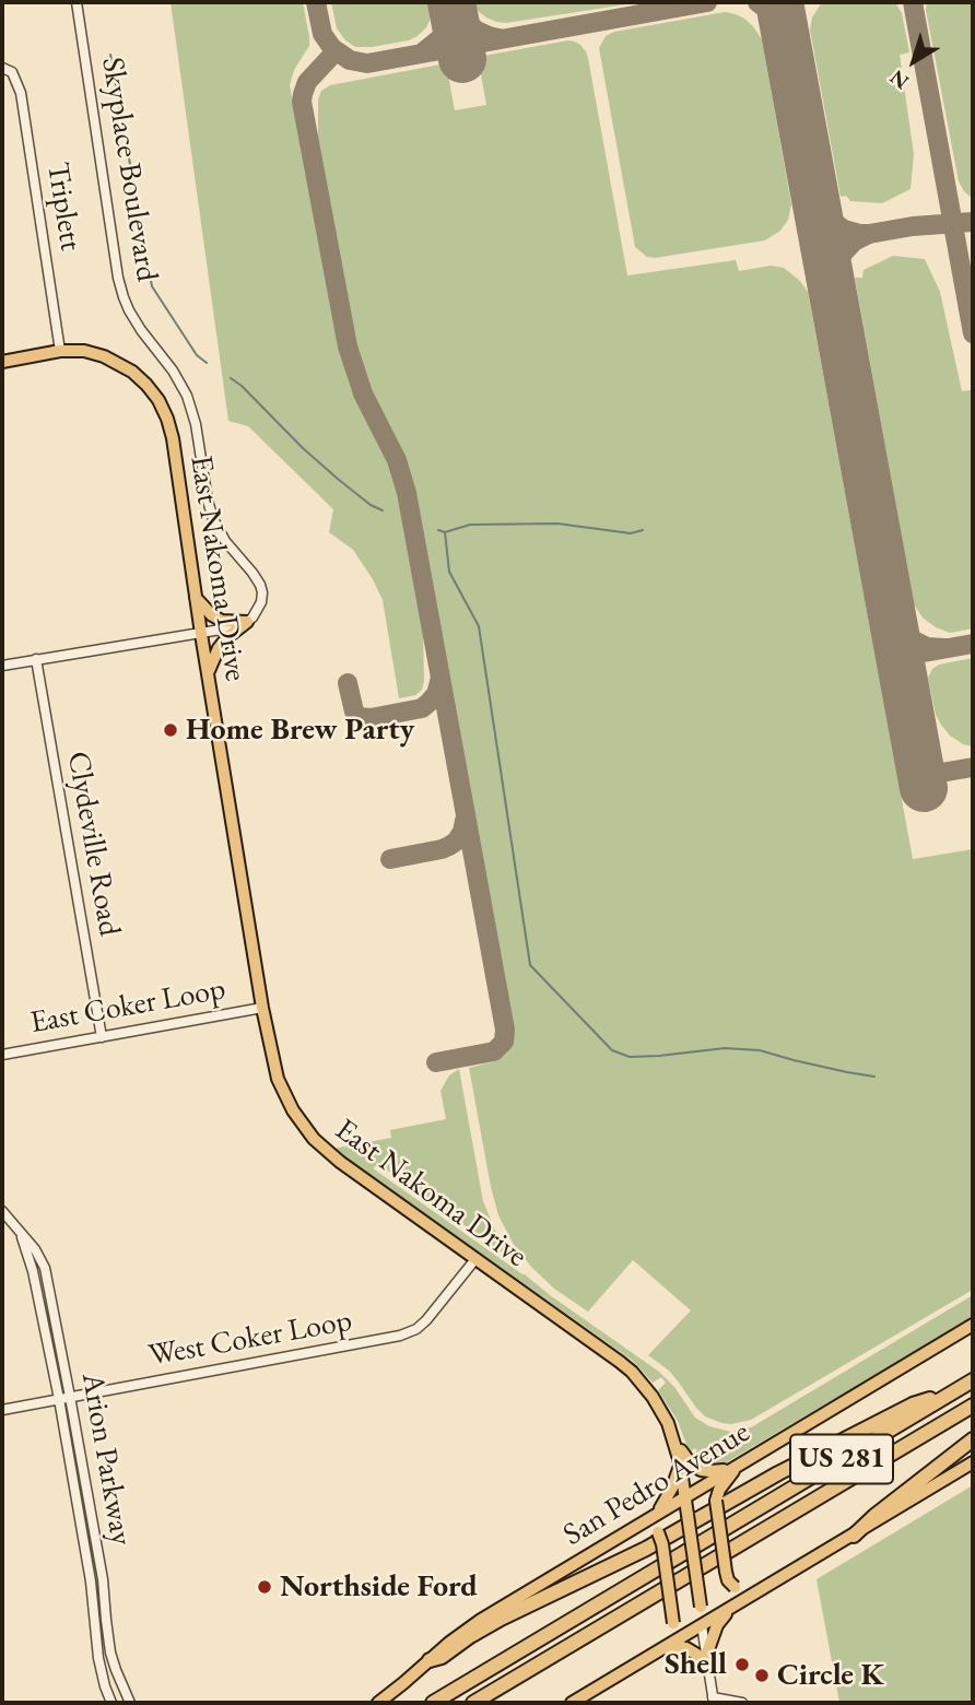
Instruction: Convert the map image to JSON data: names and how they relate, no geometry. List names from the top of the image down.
{
  "streets": {
    "highway": ["US 281"],
    "main road": ["East Nakoma Drive", "San Pedro Avenue"],
    "street": [
      "Skyplace Boulevard",
      "Triplett",
      "Clydeville Road",
      "East Coker Loop",
      "West Coker Loop",
      "Arion Parkway"
    ]
  },
  "crossings": [
    ["Triplett", "East Nakoma Drive"],
    ["East Nakoma Drive", "East Coker Loop"],
    ["East Nakoma Drive", "West Coker Loop"],
    ["East Nakoma Drive", "San Pedro Avenue"],
    ["Clydeville Road", "East Coker Loop"],
    ["West Coker Loop", "Arion Parkway"]
  ],
  "places": [
    "Home Brew Party",
    "Northside Ford",
    "Shell",
    "Circle K"
  ],
  "north": "bottom left"
}
